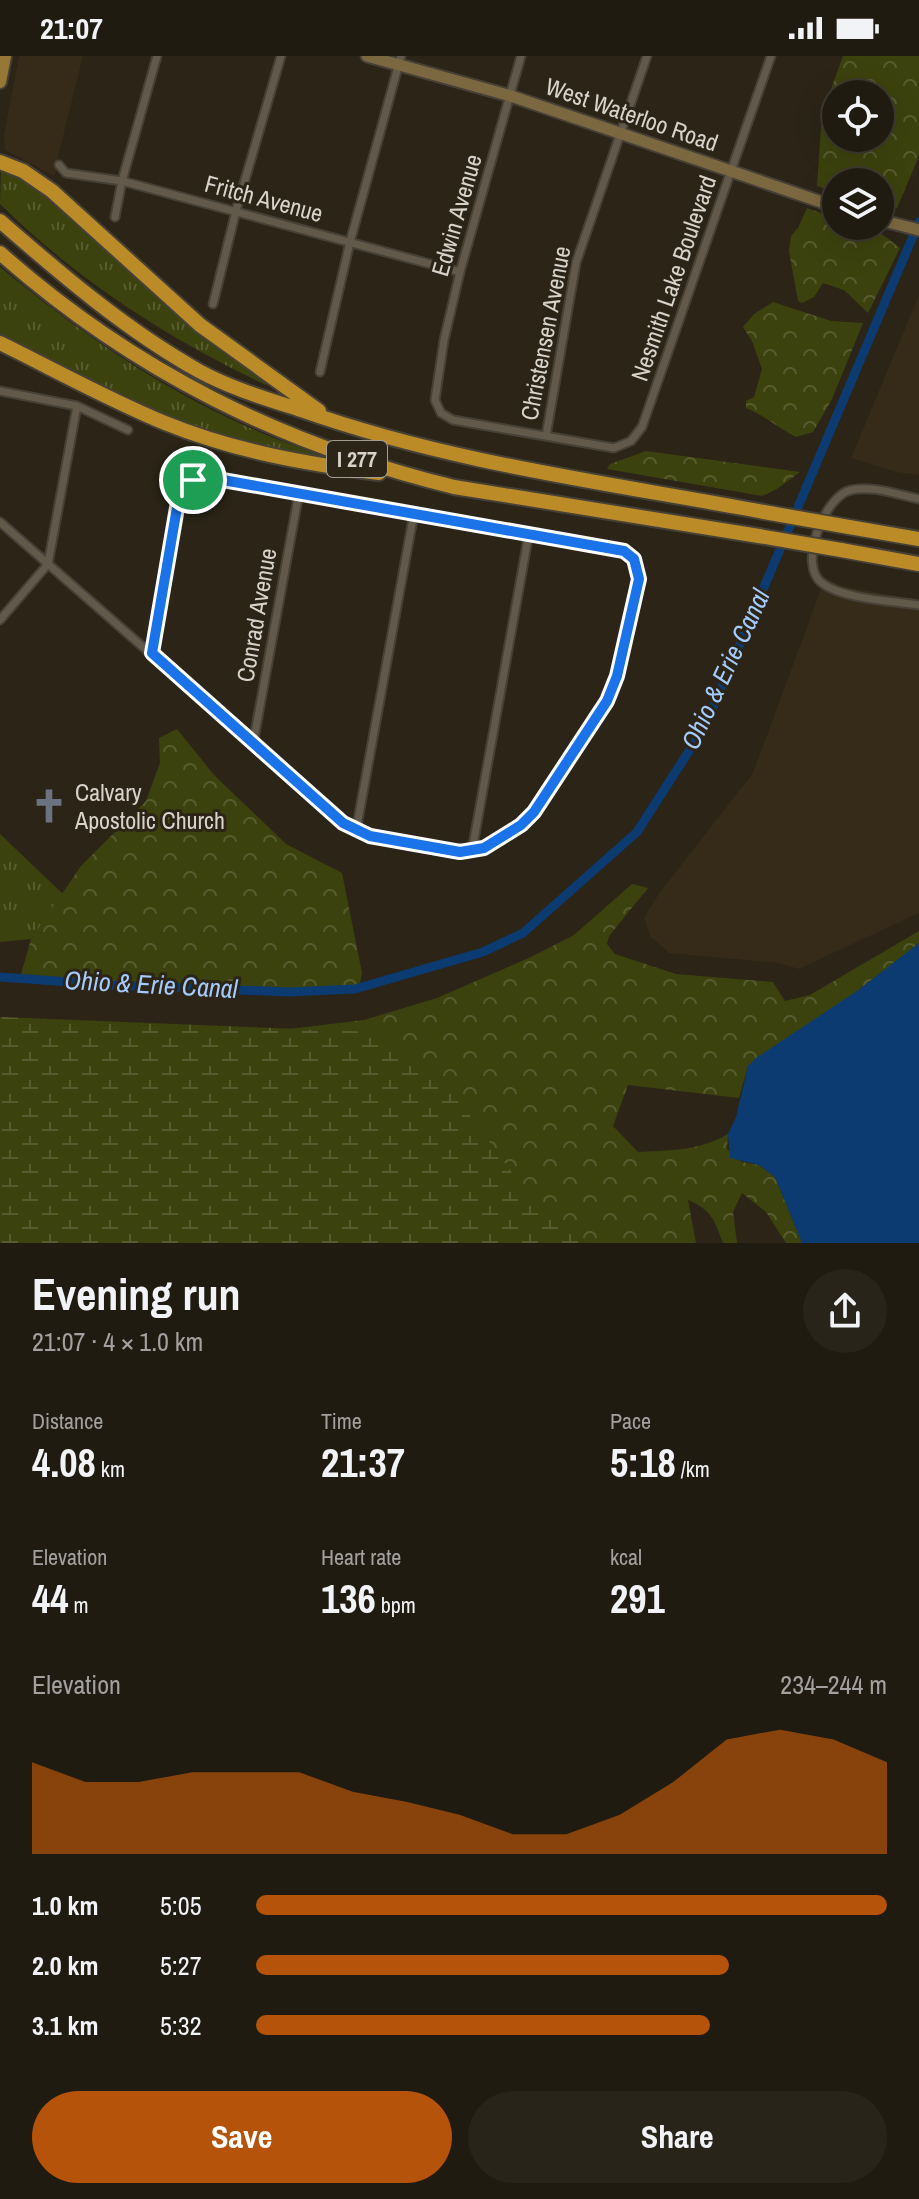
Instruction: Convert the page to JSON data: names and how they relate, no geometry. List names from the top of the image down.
{
  "streets": {
    "highway": ["I 277"],
    "main road": ["West Waterloo Road"],
    "street": [
      "Fritch Avenue",
      "Edwin Avenue",
      "Nesmith Lake Boulevard",
      "Christensen Avenue",
      "Conrad Avenue"
    ]
  },
  "crossings": [
    ["West Waterloo Road", "Edwin Avenue"],
    ["West Waterloo Road", "Nesmith Lake Boulevard"],
    ["West Waterloo Road", "Christensen Avenue"],
    ["Fritch Avenue", "Edwin Avenue"],
    ["Edwin Avenue", "Nesmith Lake Boulevard"],
    ["Edwin Avenue", "Christensen Avenue"],
    ["Nesmith Lake Boulevard", "Christensen Avenue"]
  ],
  "water": ["Ohio & Erie Canal"],
  "places": {
    "church": ["Calvary Apostolic Church"]
  },
  "page": {
    "status": "21:07",
    "heading": ["Evening run", "21:07 · 4 × 1.0 km"],
    "stats": [
      ["Distance", "4.08 km"],
      ["Time", "21:37"],
      ["Pace", "5:18 /km"],
      ["Elevation", "44 m"],
      ["Heart rate", "136 bpm"],
      ["kcal", "291"]
    ],
    "chart": ["Elevation", "234–244 m"],
    "list": [
      {
        "name": "1.0 km",
        "note": "5:05"
      },
      {
        "name": "2.0 km",
        "note": "5:27"
      },
      {
        "name": "3.1 km",
        "note": "5:32"
      }
    ],
    "buttons": ["Save", "Share"]
  }
}
